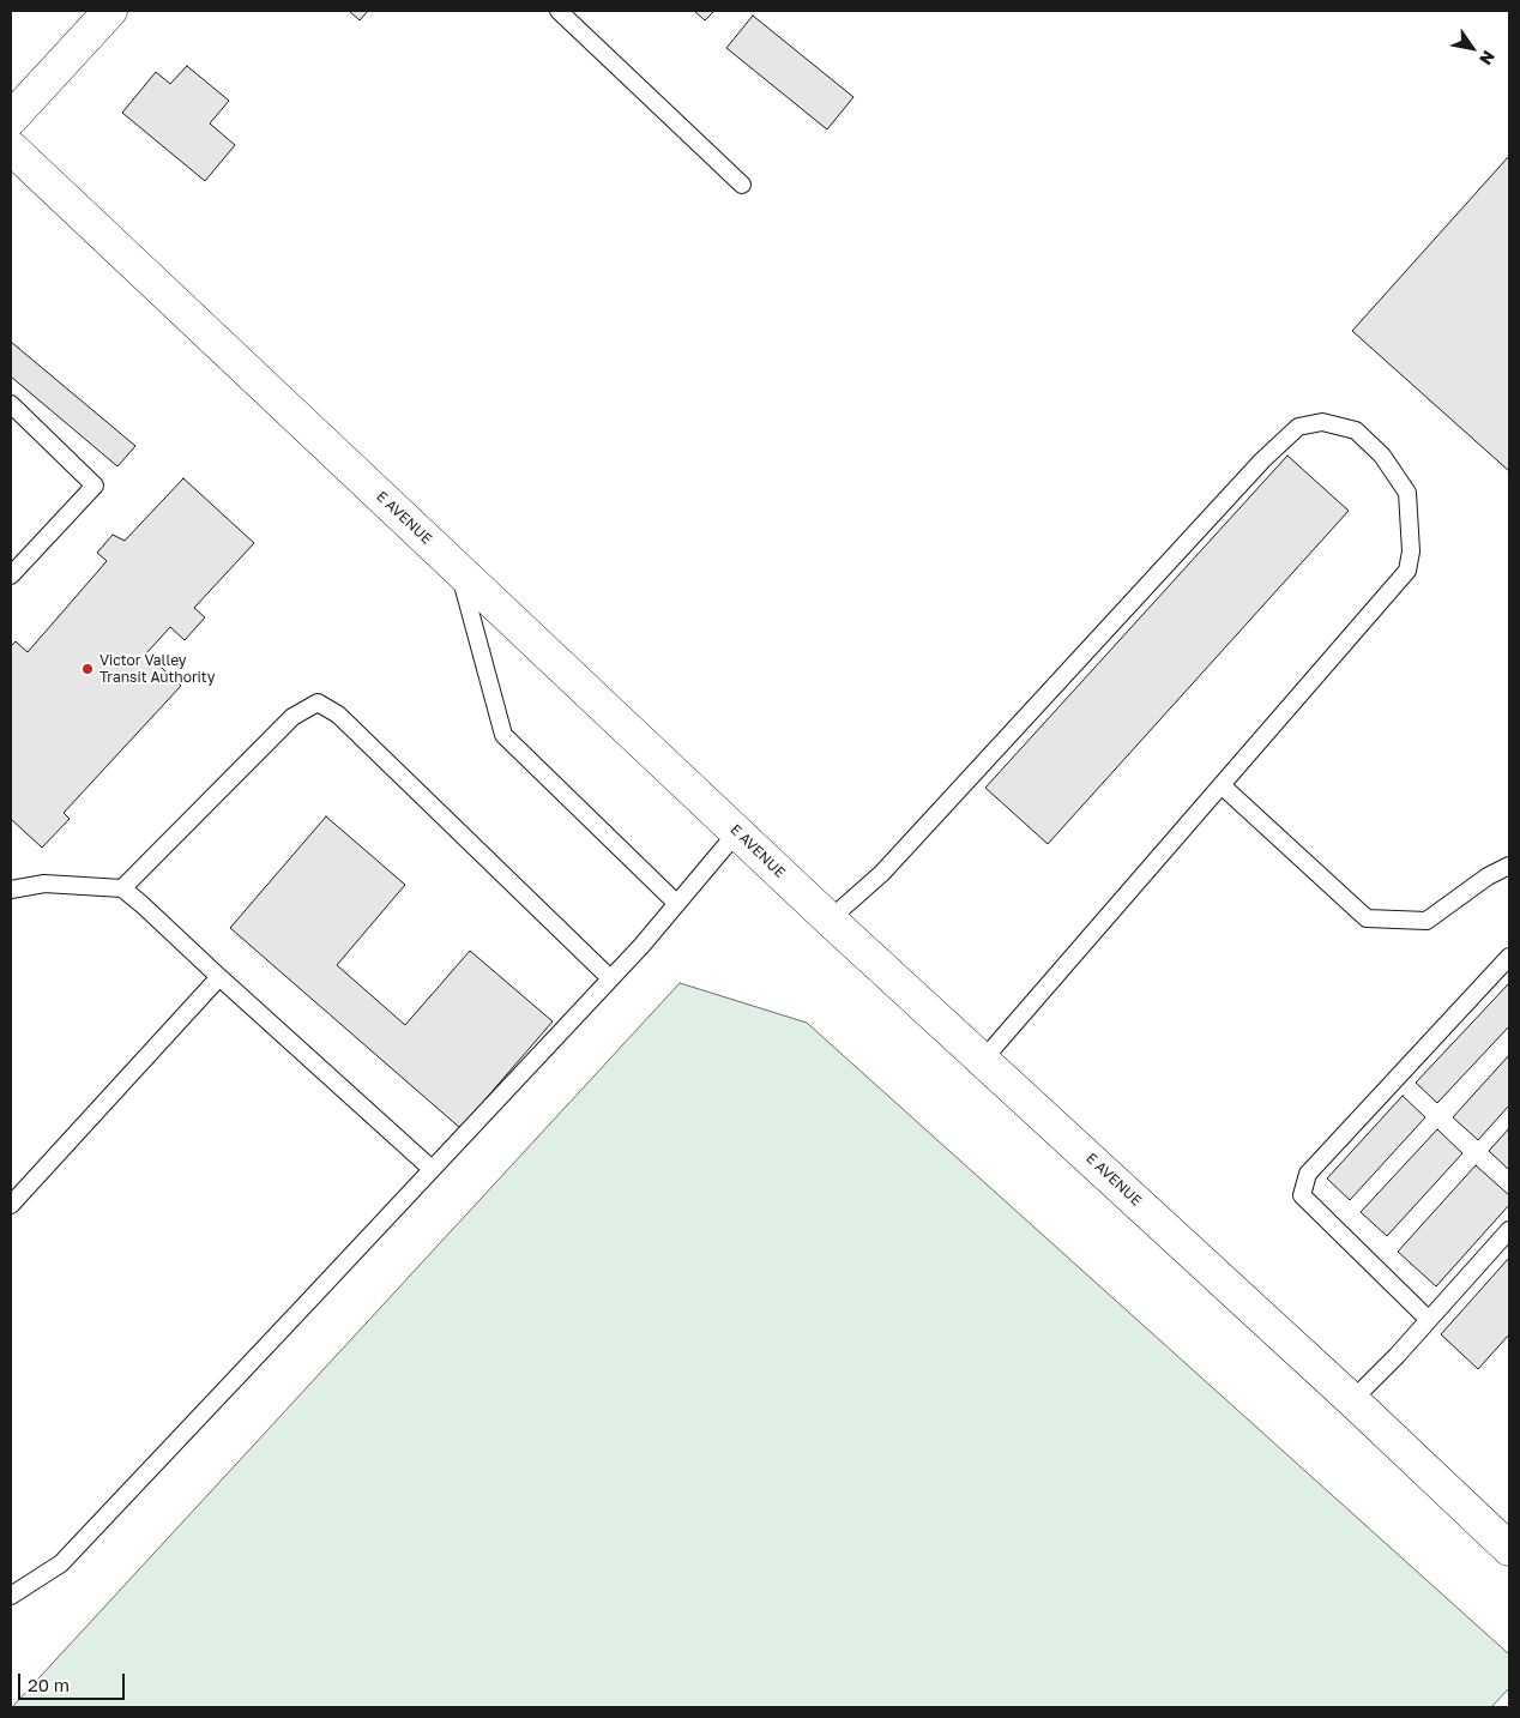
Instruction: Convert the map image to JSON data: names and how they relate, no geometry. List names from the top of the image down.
{
  "streets": {
    "street": ["E AVENUE"]
  },
  "places": ["Victor Valley Transit Authority"],
  "scale_bar": "20 m",
  "north": "bottom right"
}
